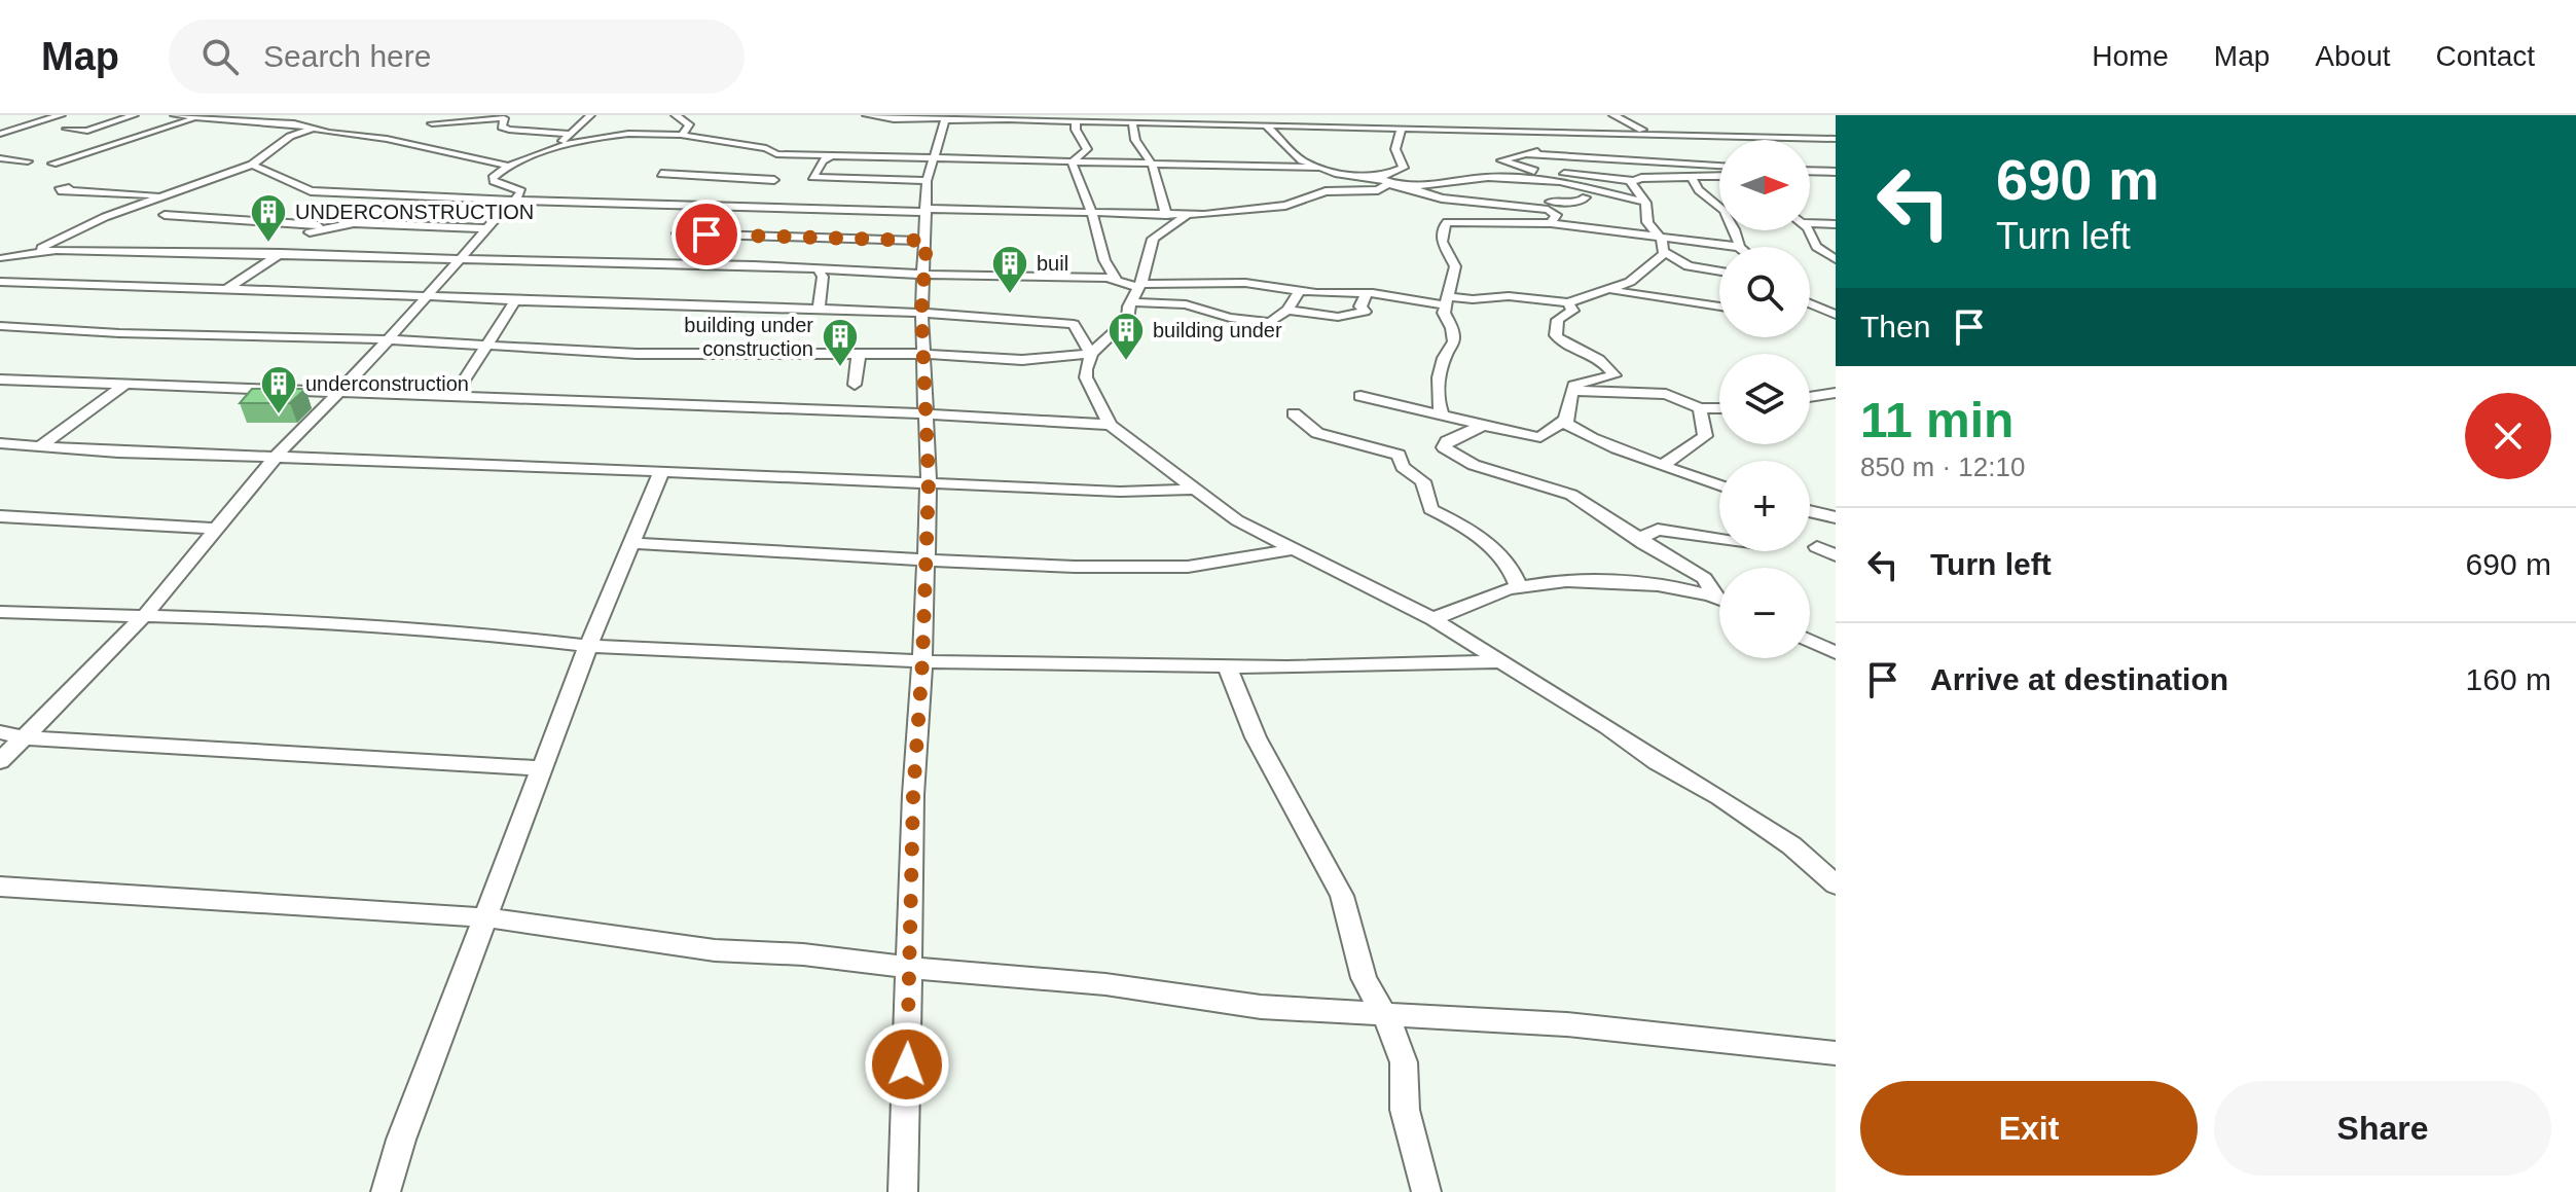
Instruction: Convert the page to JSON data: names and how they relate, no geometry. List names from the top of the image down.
{
  "places": {
    "building": [
      "UNDERCONSTRUCTION",
      "buil",
      "building under",
      "building under construction",
      "underconstruction"
    ]
  },
  "north": "right",
  "page": {
    "header": "Map",
    "search": "Search here",
    "nav": [
      "Home",
      "Map",
      "About",
      "Contact"
    ],
    "turn": ["690 m", "Turn left"],
    "map_buttons": ["+", "−"],
    "then": "Then",
    "heading": ["11 min", "850 m · 12:10"],
    "list": [
      {
        "name": "Turn left",
        "value": "690 m"
      },
      {
        "name": "Arrive at destination",
        "value": "160 m"
      }
    ],
    "buttons": ["Exit", "Share"]
  }
}
